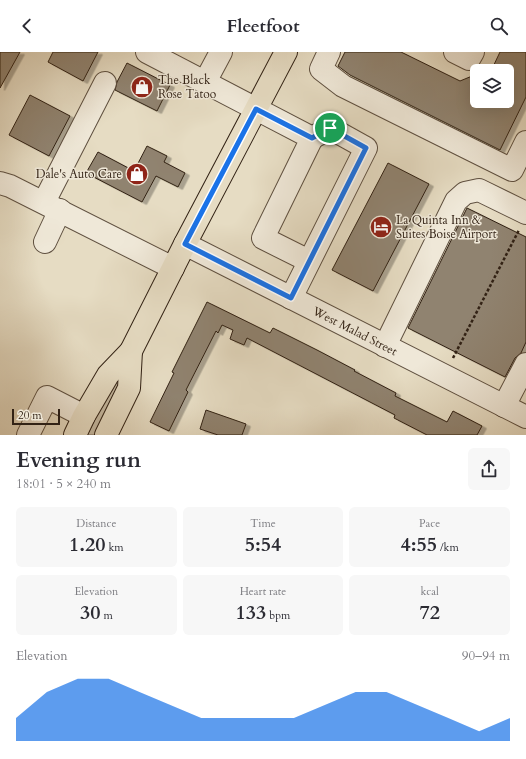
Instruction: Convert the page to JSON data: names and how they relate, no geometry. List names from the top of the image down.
{
  "streets": {
    "street": ["West Malad Street"]
  },
  "places": {
    "shop": ["The Black Rose Tatoo", "Dale's Auto Care"],
    "hotel": ["La Quinta Inn & Suites Boise Airport"]
  },
  "scale_bar": "20 m",
  "page": {
    "header": "Fleetfoot",
    "scale": "20 m",
    "heading": ["Evening run", "18:01 · 5 × 240 m"],
    "stats": [
      ["Distance", "1.20 km"],
      ["Time", "5:54"],
      ["Pace", "4:55 /km"],
      ["Elevation", "30 m"],
      ["Heart rate", "133 bpm"],
      ["kcal", "72"]
    ],
    "chart": ["Elevation", "90–94 m"]
  }
}
